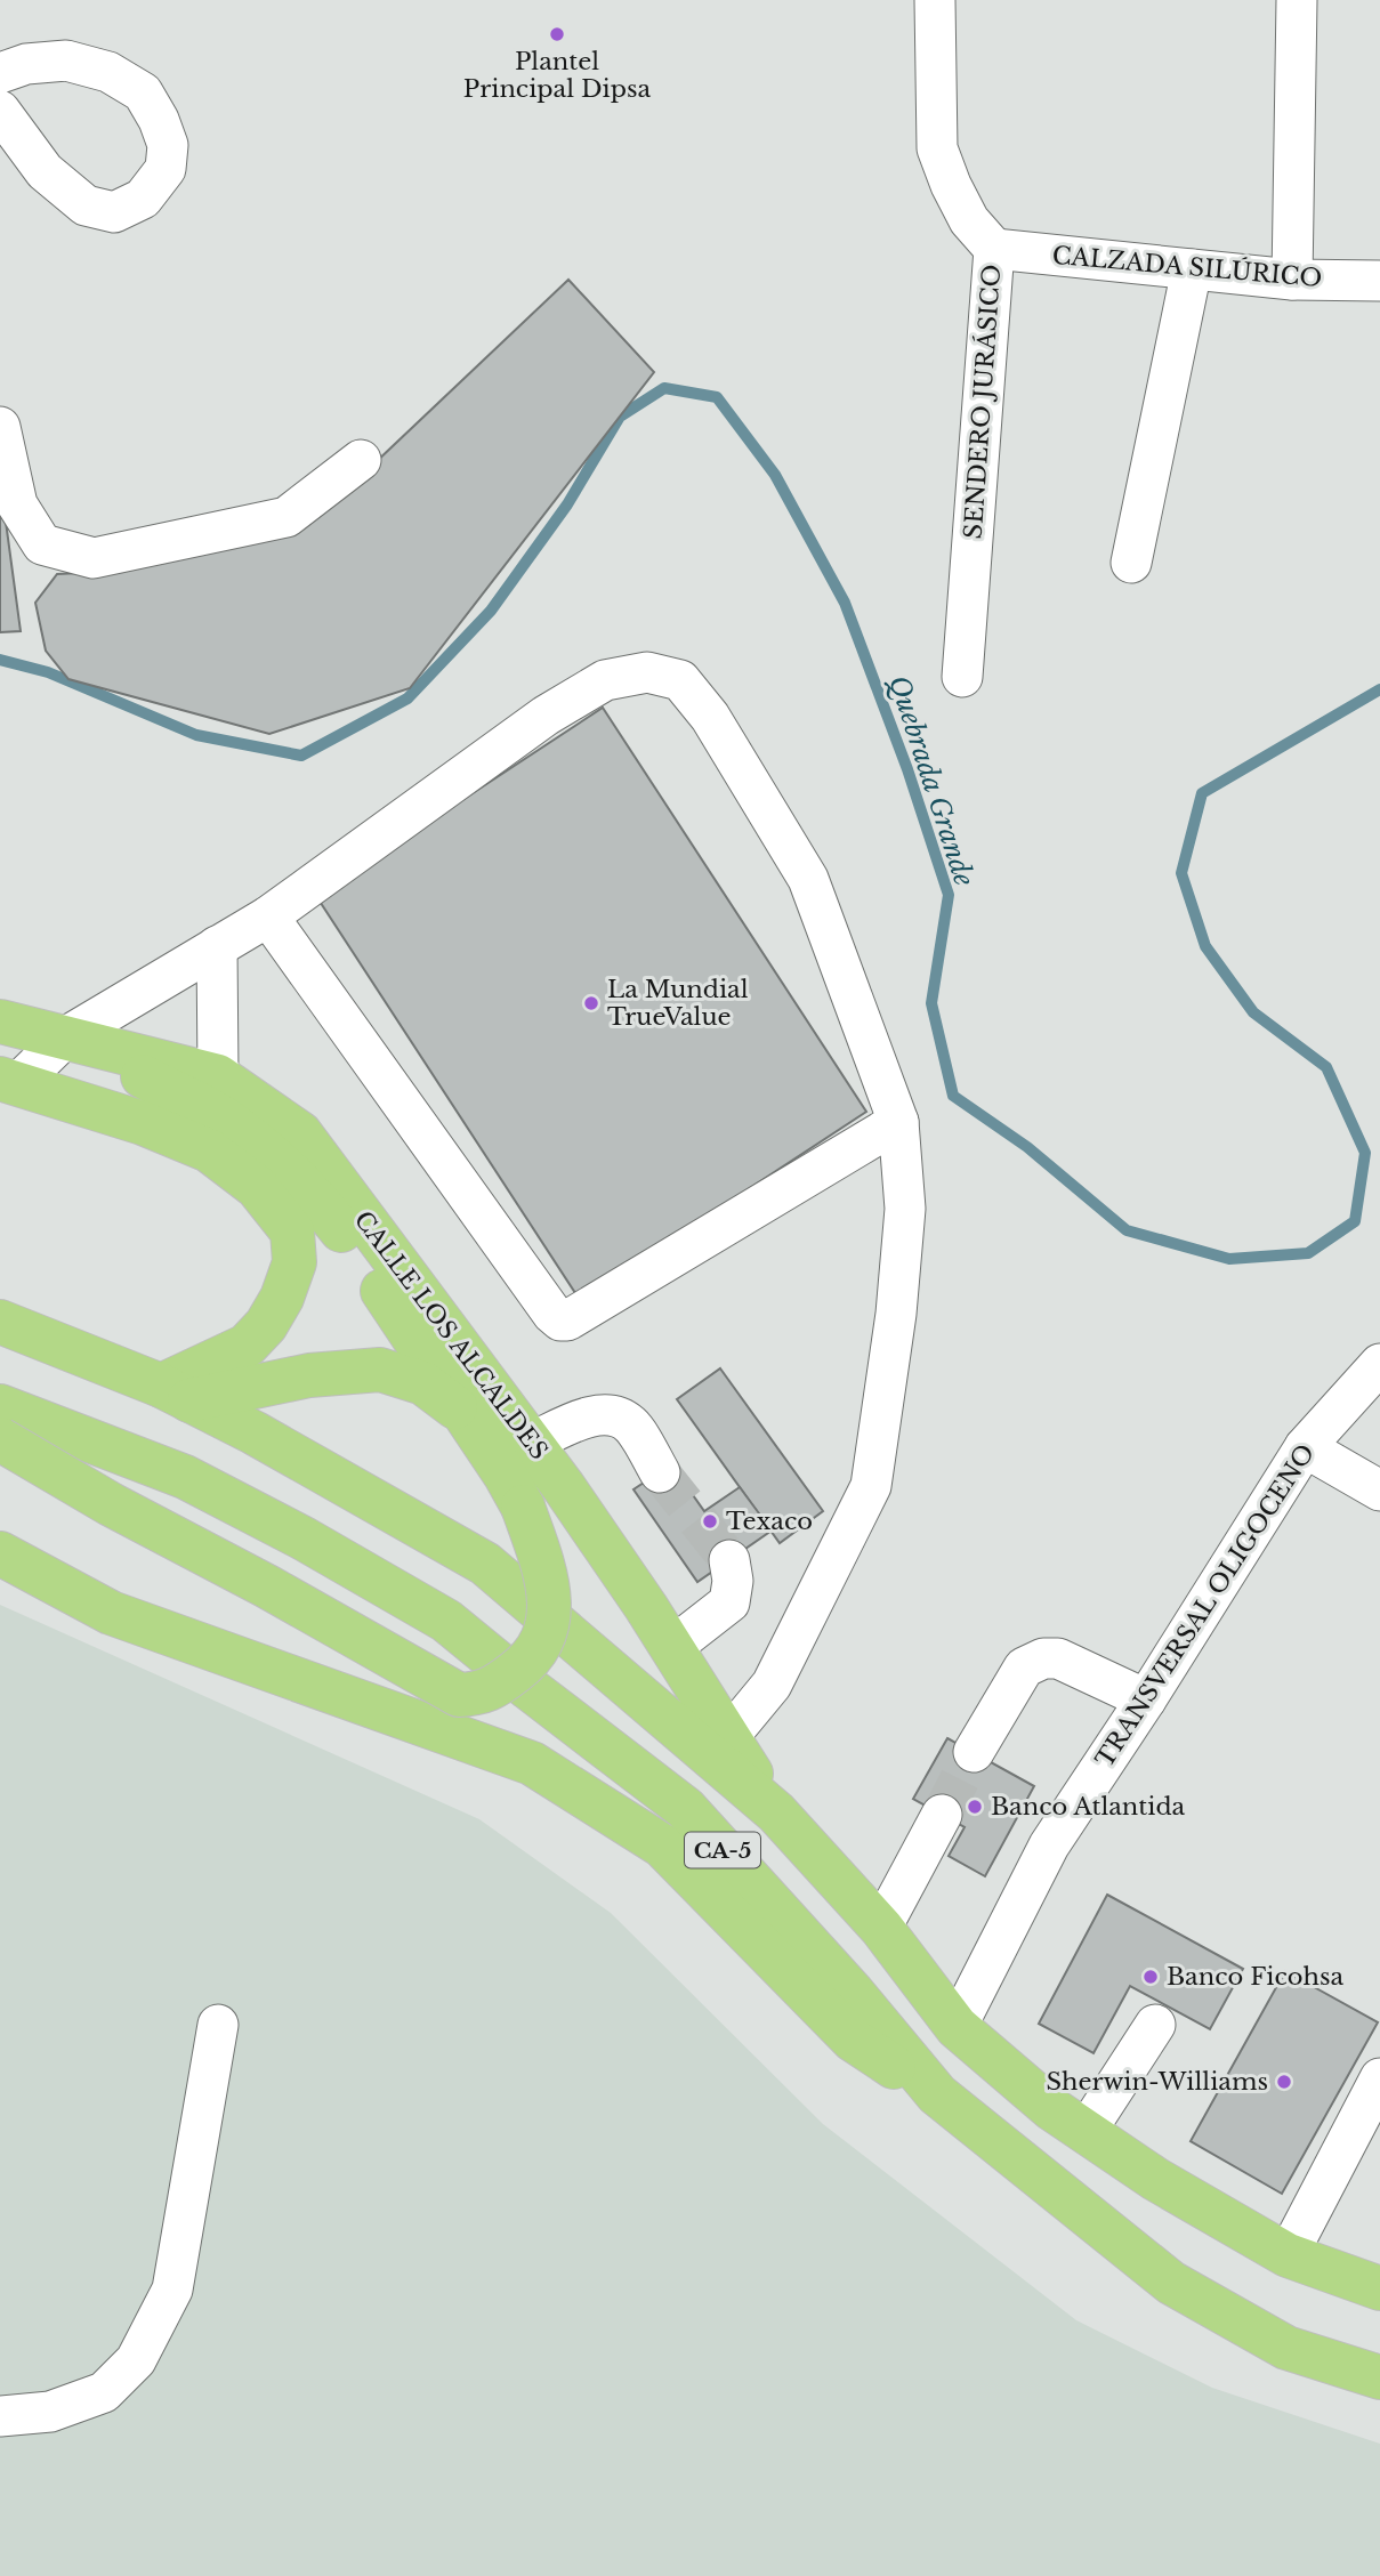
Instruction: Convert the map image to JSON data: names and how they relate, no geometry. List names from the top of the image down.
{
  "streets": {
    "main road": ["CALLE LOS ALCALDES", "CA-5"],
    "street": ["CALZADA SILÚRICO", "SENDERO JURÁSICO", "TRANSVERSAL OLIGOCENO"]
  },
  "crossings": [
    ["CALZADA SILÚRICO", "SENDERO JURÁSICO"],
    ["CALLE LOS ALCALDES", "CA-5"],
    ["TRANSVERSAL OLIGOCENO", "CA-5"]
  ],
  "water": ["Quebrada Grande"],
  "places": [
    "Plantel Principal Dipsa",
    "La Mundial TrueValue",
    "Texaco",
    "Banco Atlantida",
    "Banco Ficohsa",
    "Sherwin-Williams"
  ]
}
